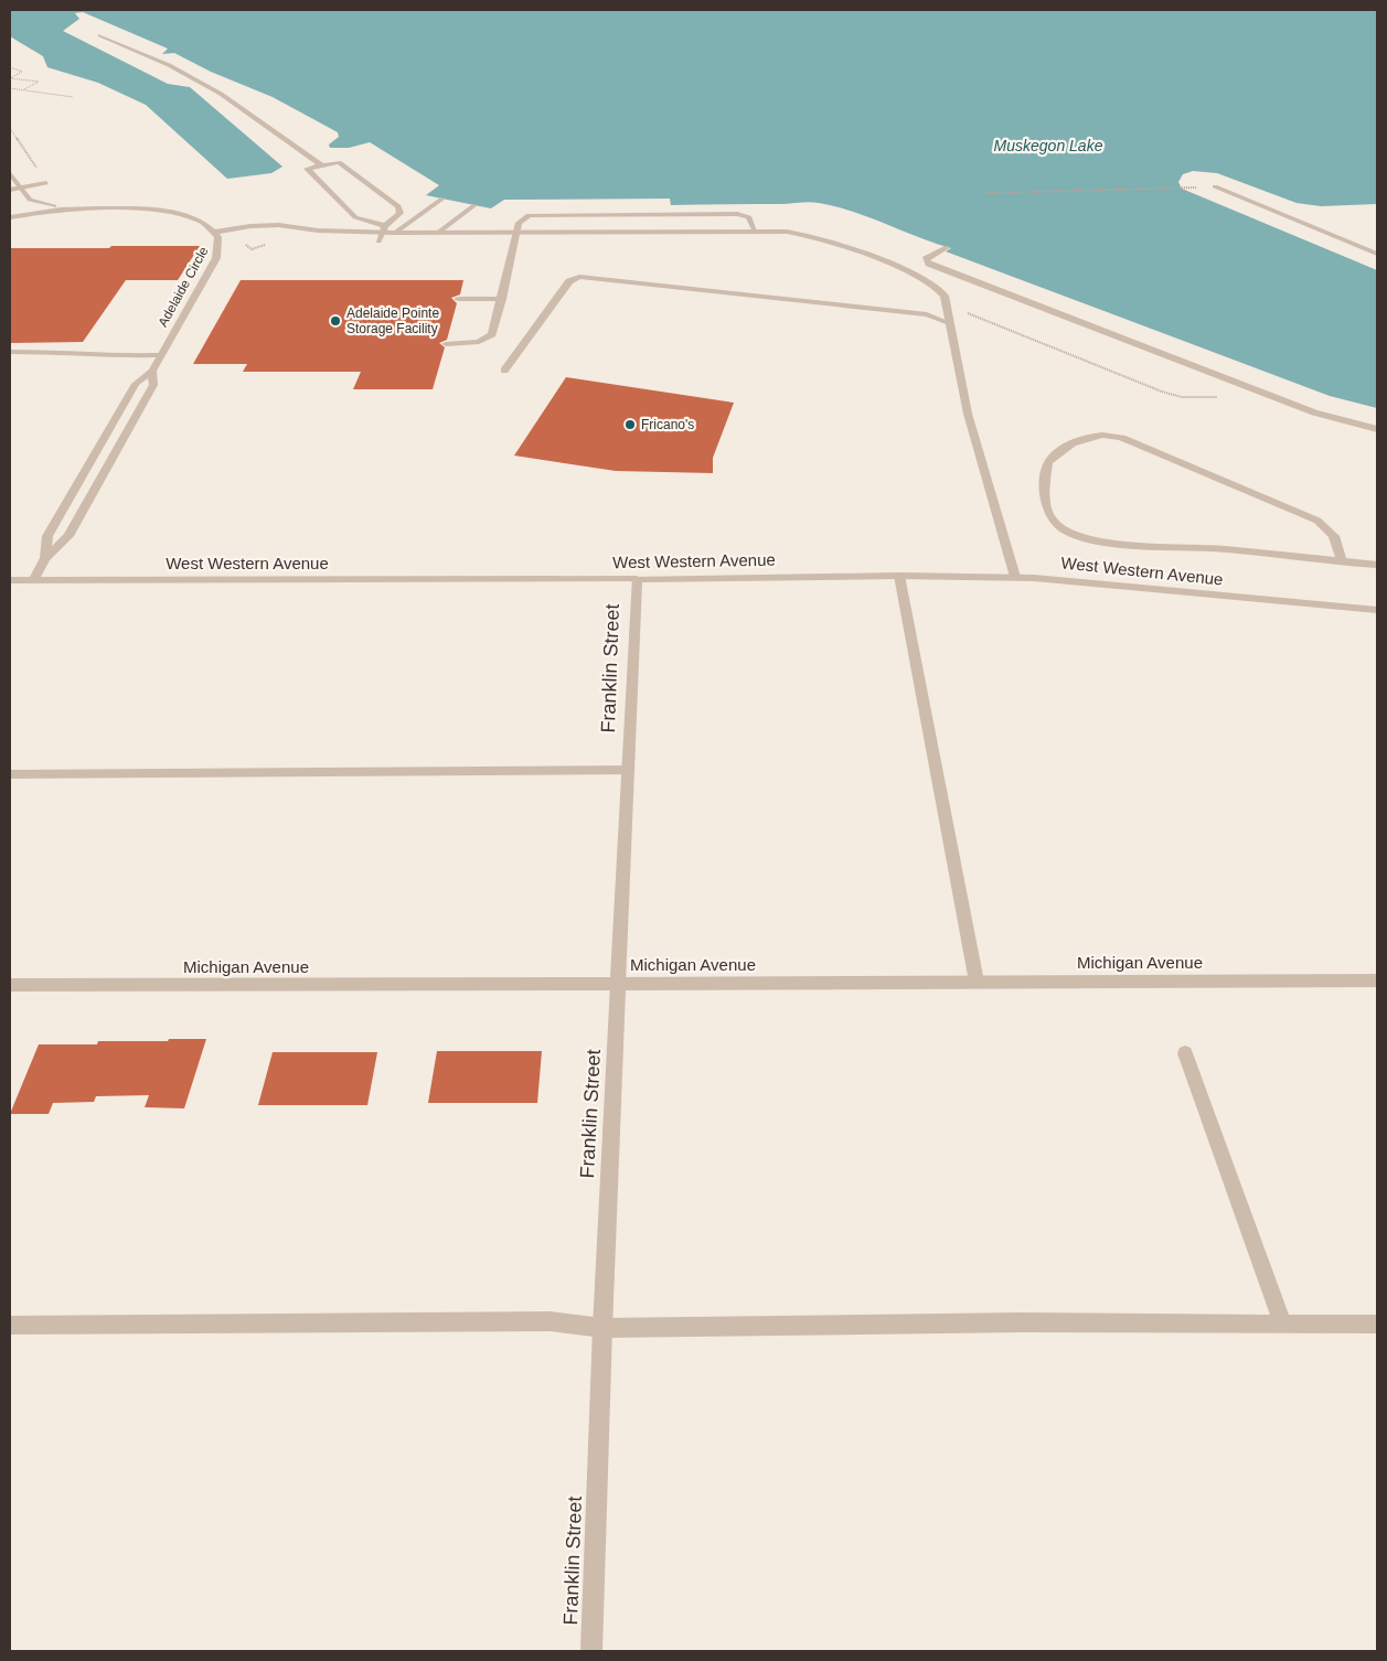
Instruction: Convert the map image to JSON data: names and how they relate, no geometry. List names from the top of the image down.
{
  "streets": {
    "street": [
      "Adelaide Circle",
      "West Western Avenue",
      "Franklin Street",
      "Michigan Avenue"
    ]
  },
  "crossings": [
    ["Adelaide Circle", "West Western Avenue"],
    ["West Western Avenue", "Franklin Street"],
    ["Franklin Street", "Michigan Avenue"]
  ],
  "water": ["Muskegon Lake"],
  "places": ["Adelaide Pointe Storage Facility", "Fricano's"]
}
